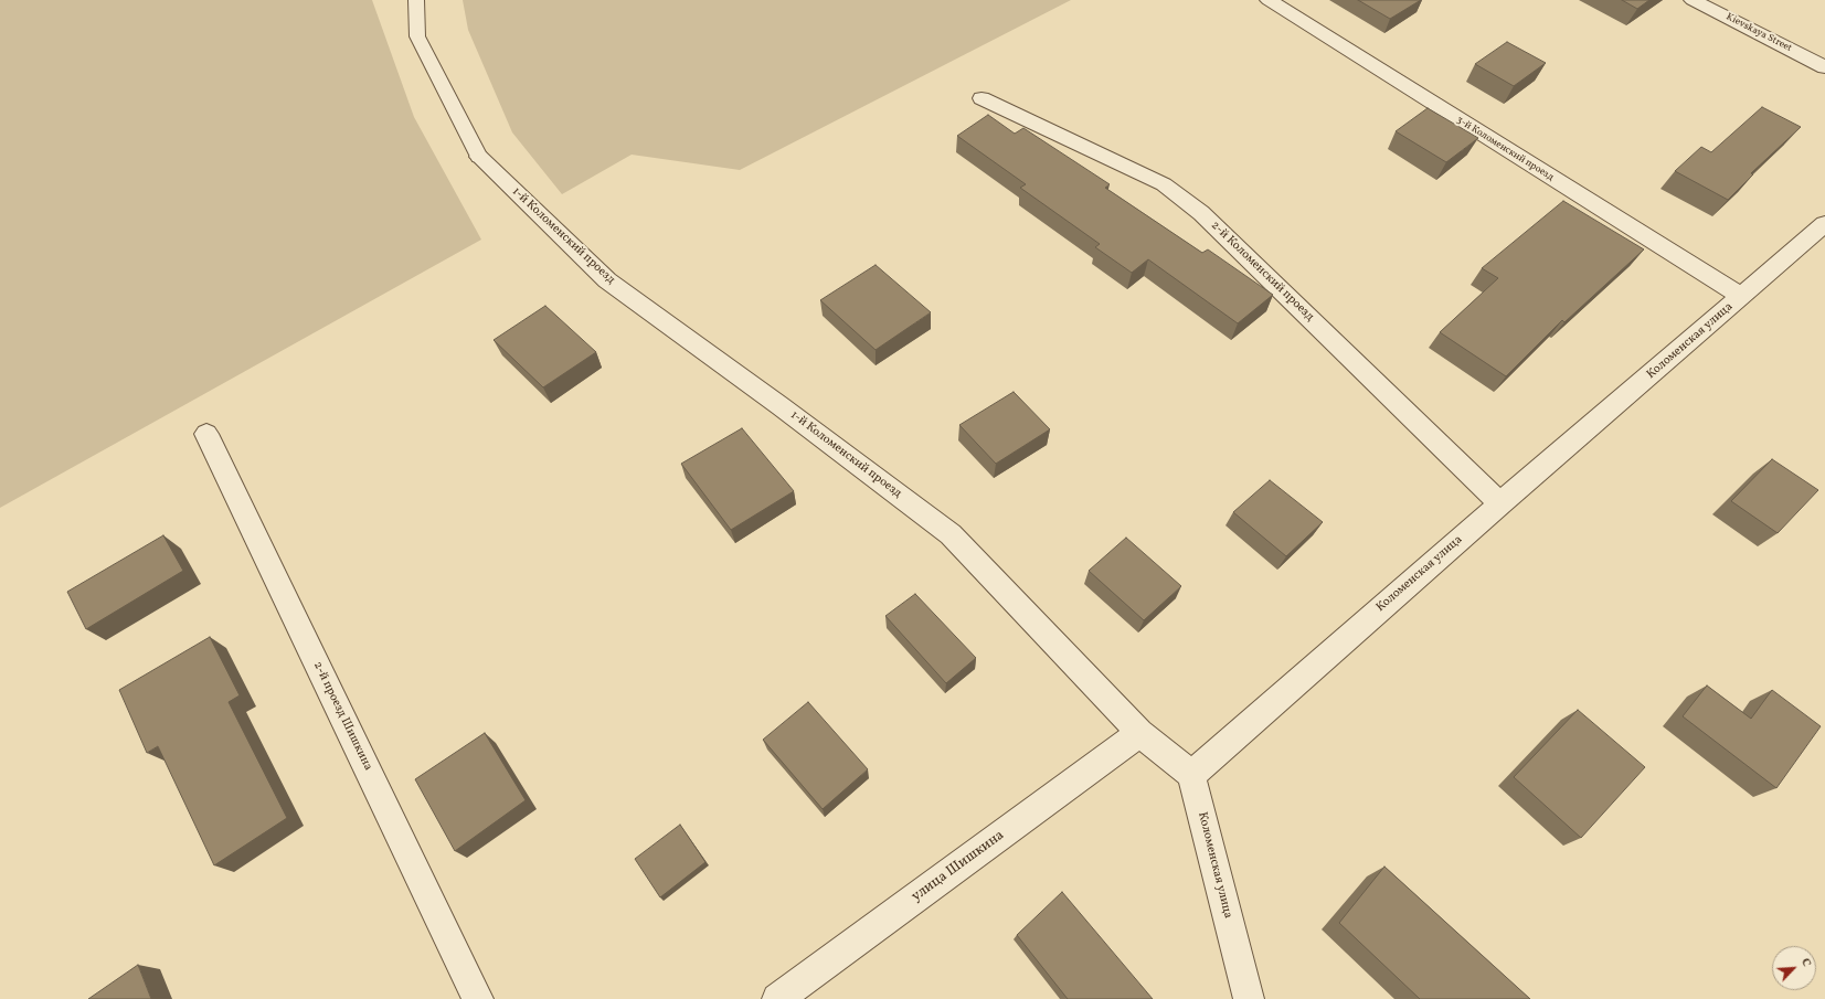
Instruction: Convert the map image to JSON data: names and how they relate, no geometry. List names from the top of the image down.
{
  "streets": {
    "street": [
      "Kievskaya Street",
      "3-й Коломенский проезд",
      "1-й Коломенский проезд",
      "2-й Коломенский проезд",
      "Коломенская улица",
      "2-й проезд Шишкина",
      "улица Шишкина"
    ]
  },
  "crossings": [
    ["3-й Коломенский проезд", "Коломенская улица"],
    ["1-й Коломенский проезд", "Коломенская улица"],
    ["1-й Коломенский проезд", "улица Шишкина"],
    ["2-й Коломенский проезд", "Коломенская улица"]
  ],
  "north": "top right"
}
